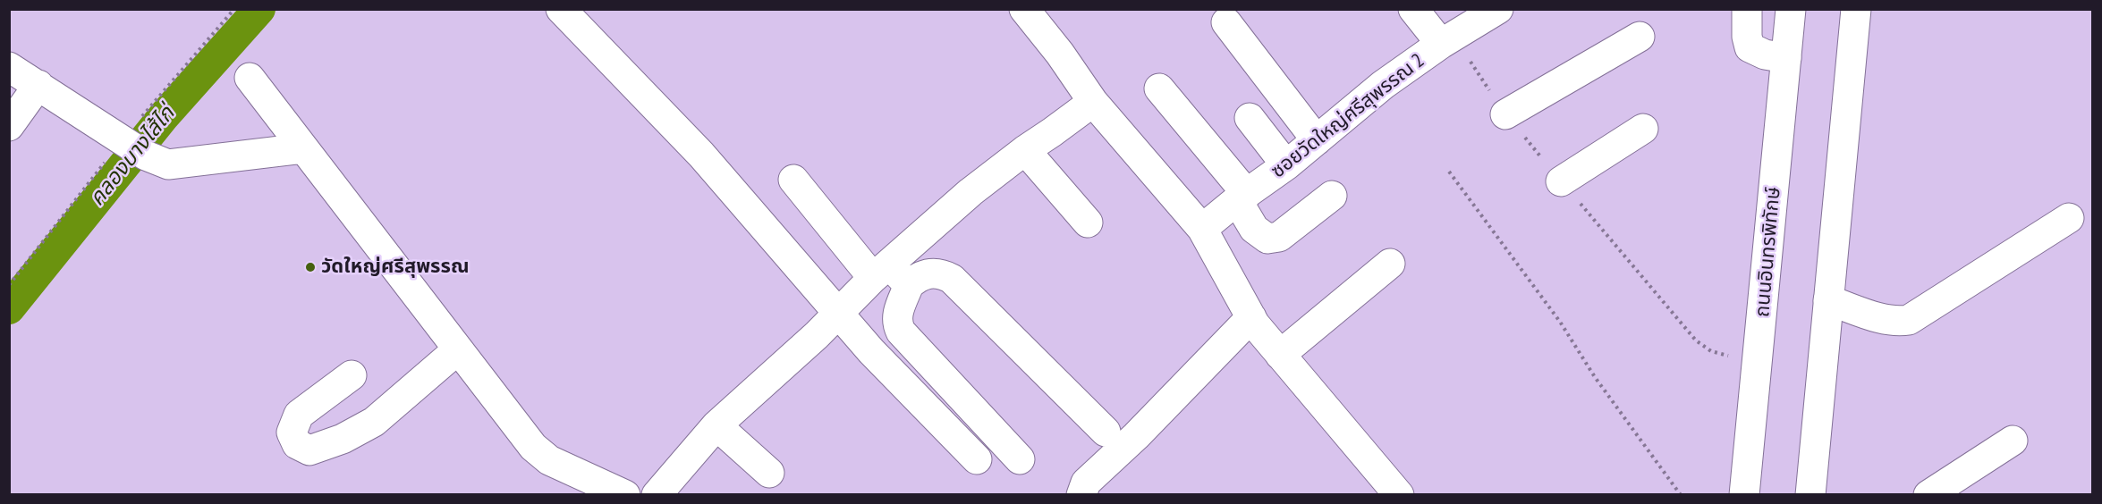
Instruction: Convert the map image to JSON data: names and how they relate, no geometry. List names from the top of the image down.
{
  "streets": {
    "street": ["ซอยวัดใหญ่ศรีสุพรรณ 2", "ถนนอินทรพิทักษ์"]
  },
  "water": ["คลองบางไส้ไก่"],
  "places": ["วัดใหญ่ศรีสุพรรณ"]
}
